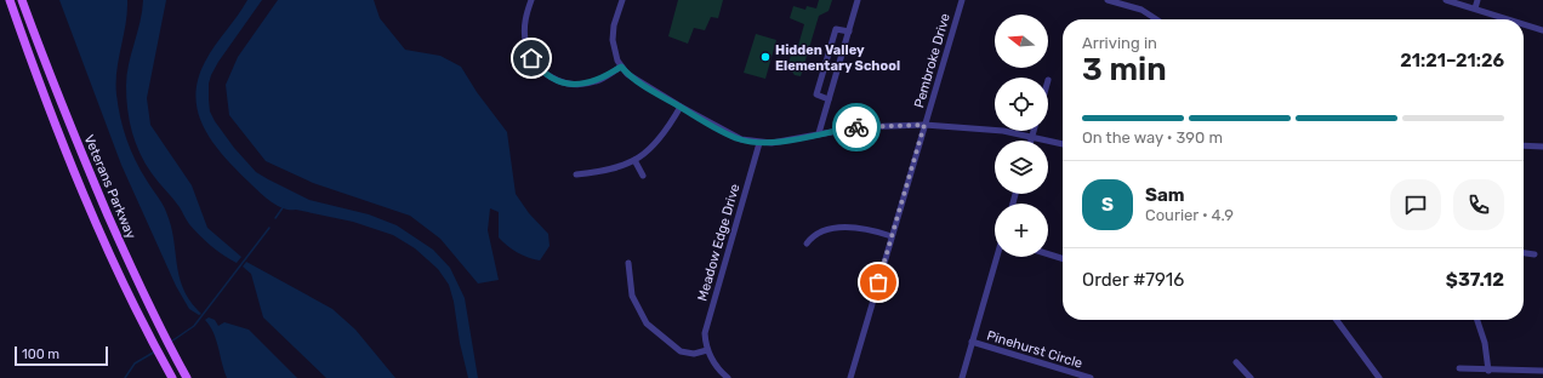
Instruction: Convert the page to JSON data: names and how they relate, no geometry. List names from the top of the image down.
{
  "streets": {
    "main road": ["Veterans Parkway"],
    "street": ["Pembroke Drive", "Meadow Edge Drive", "Pinehurst Circle"]
  },
  "places": ["Hidden Valley Elementary School"],
  "scale_bar": "100 m",
  "north": "left",
  "page": {
    "map_buttons": "+",
    "heading": ["3 min", "Arriving in", "21:21–21:26"],
    "panel": [
      "Sam",
      "Courier · 4.9",
      "Order #7916",
      "$37.12"
    ],
    "bar": "On the way · 390 m",
    "round": "S",
    "scale": "100 m"
  }
}
